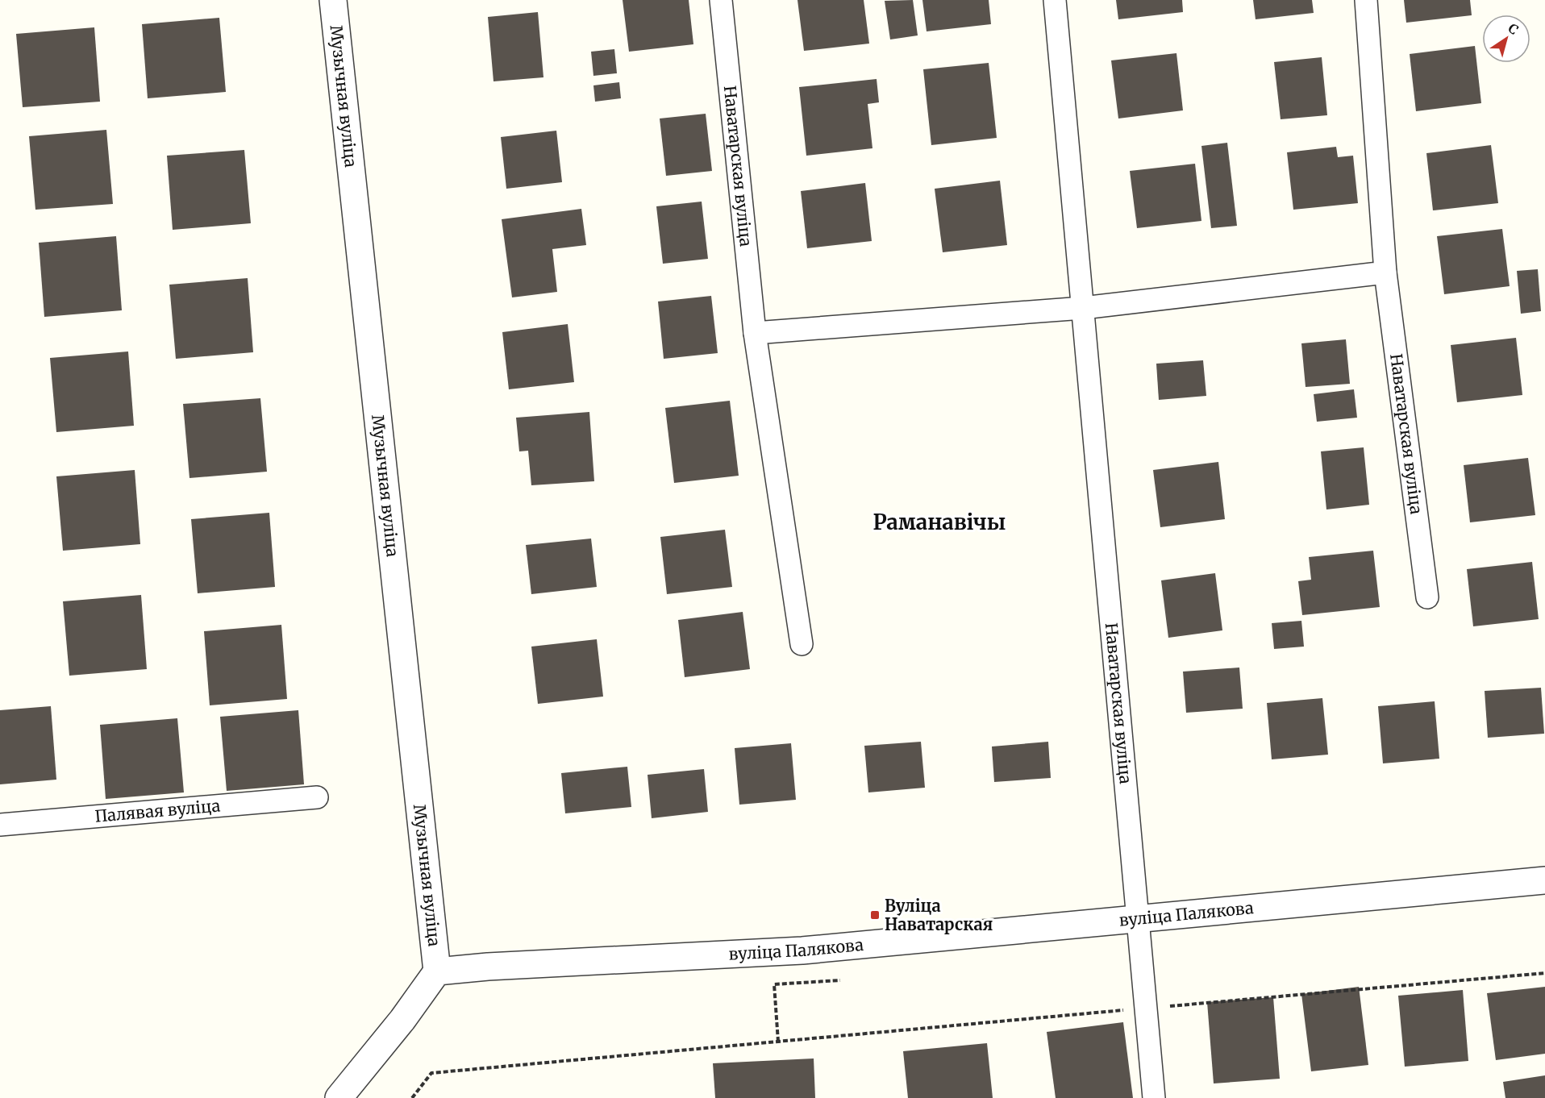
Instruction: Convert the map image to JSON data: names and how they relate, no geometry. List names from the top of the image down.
{
  "streets": {
    "street": [
      "Музычная вуліца",
      "Наватарская вуліца",
      "Палявая вуліца",
      "вуліца Палякова"
    ]
  },
  "crossings": [
    ["Музычная вуліца", "вуліца Палякова"],
    ["Наватарская вуліца", "вуліца Палякова"]
  ],
  "districts": ["Раманавічы"],
  "places": {
    "transit": ["Вуліца Наватарская"]
  },
  "north": "top right"
}
